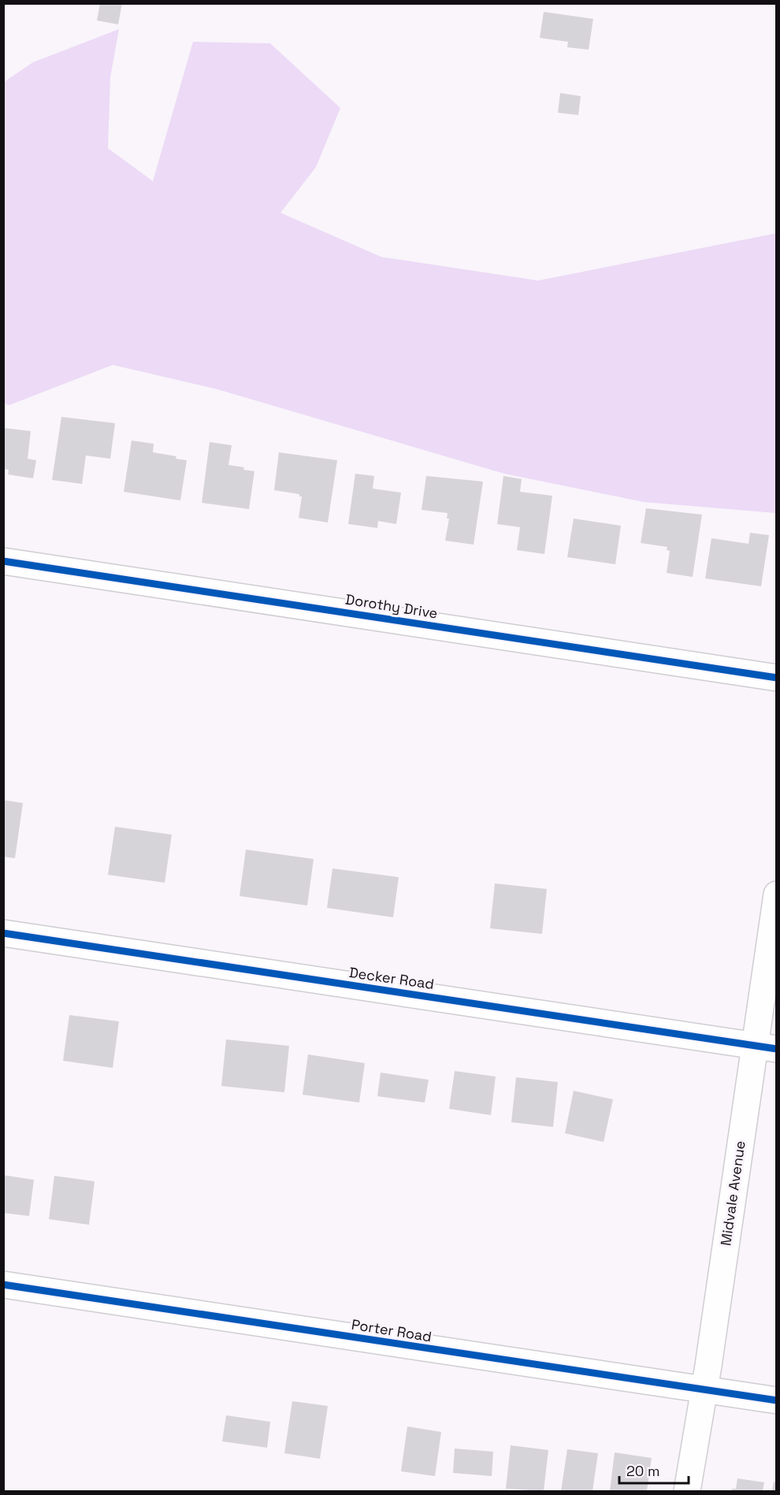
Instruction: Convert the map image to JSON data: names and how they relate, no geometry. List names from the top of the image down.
{
  "streets": {
    "street": [
      "Dorothy Drive",
      "Decker Road",
      "Midvale Avenue",
      "Porter Road"
    ]
  },
  "crossings": [
    ["Decker Road", "Midvale Avenue"],
    ["Midvale Avenue", "Porter Road"]
  ],
  "scale_bar": "20 m"
}
